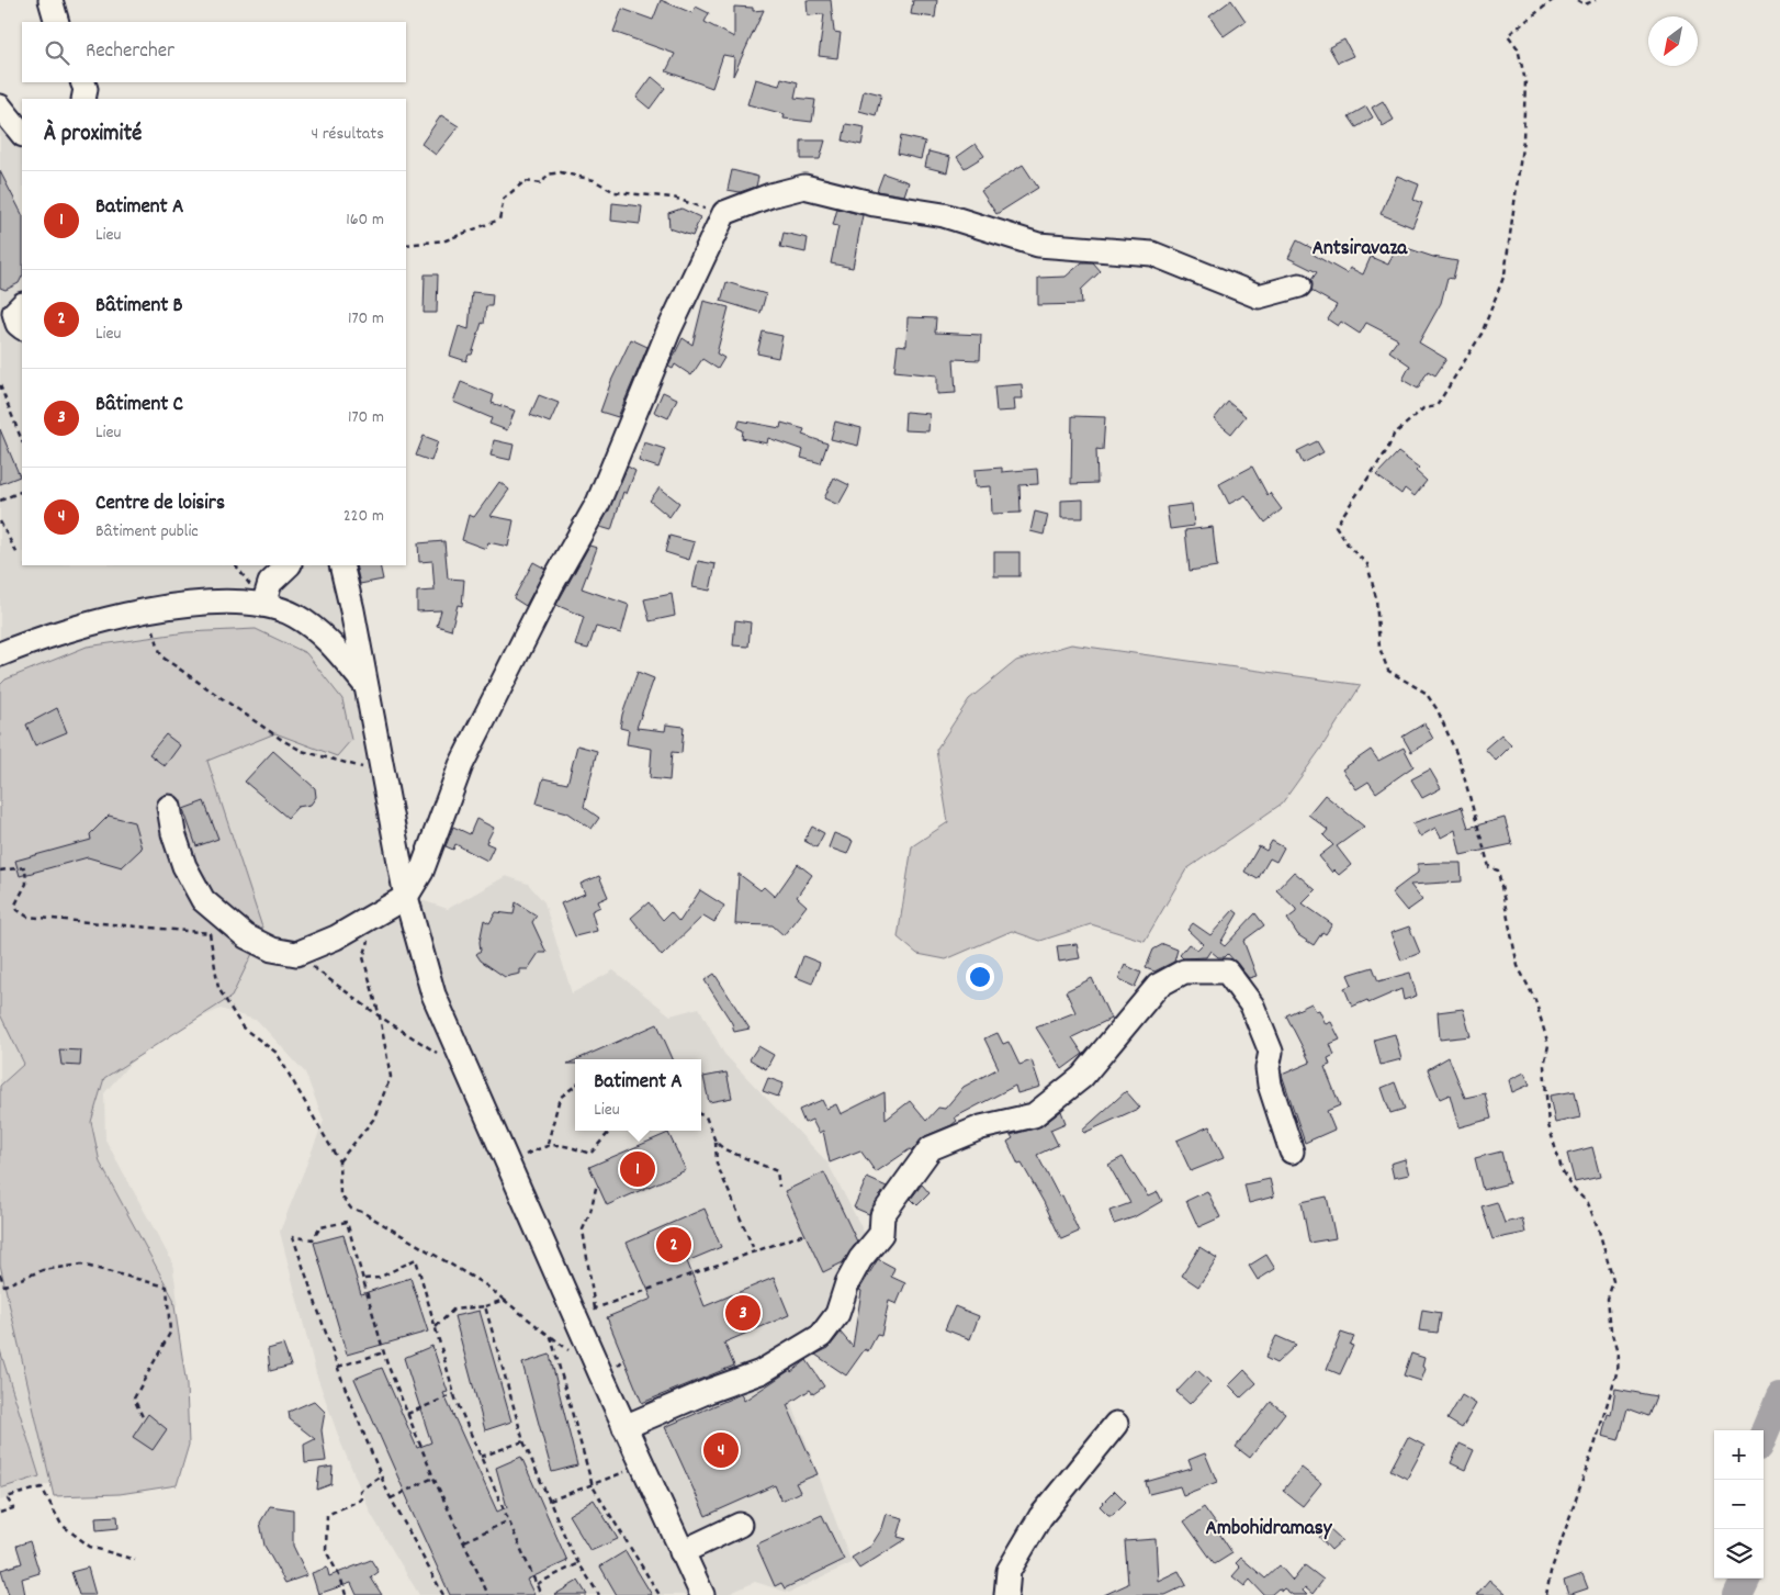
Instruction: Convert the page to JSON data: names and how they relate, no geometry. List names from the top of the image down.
{
  "districts": ["Antsiravaza", "Ambohidramasy"],
  "north": "bottom left",
  "page": {
    "search": "Rechercher",
    "heading": ["À proximité", "4 résultats"],
    "list": [
      {
        "mark": "1",
        "name": "Batiment A",
        "note": "Lieu",
        "value": "160 m"
      },
      {
        "mark": "2",
        "name": "Bâtiment B",
        "note": "Lieu",
        "value": "170 m"
      },
      {
        "mark": "3",
        "name": "Bâtiment C",
        "note": "Lieu",
        "value": "170 m"
      },
      {
        "mark": "4",
        "name": "Centre de loisirs",
        "note": "Bâtiment public",
        "value": "220 m"
      }
    ],
    "popup": ["Batiment A", "Lieu"],
    "pins": [
      "1",
      "2",
      "3",
      "4"
    ],
    "map_buttons": ["+", "−"]
  }
}
